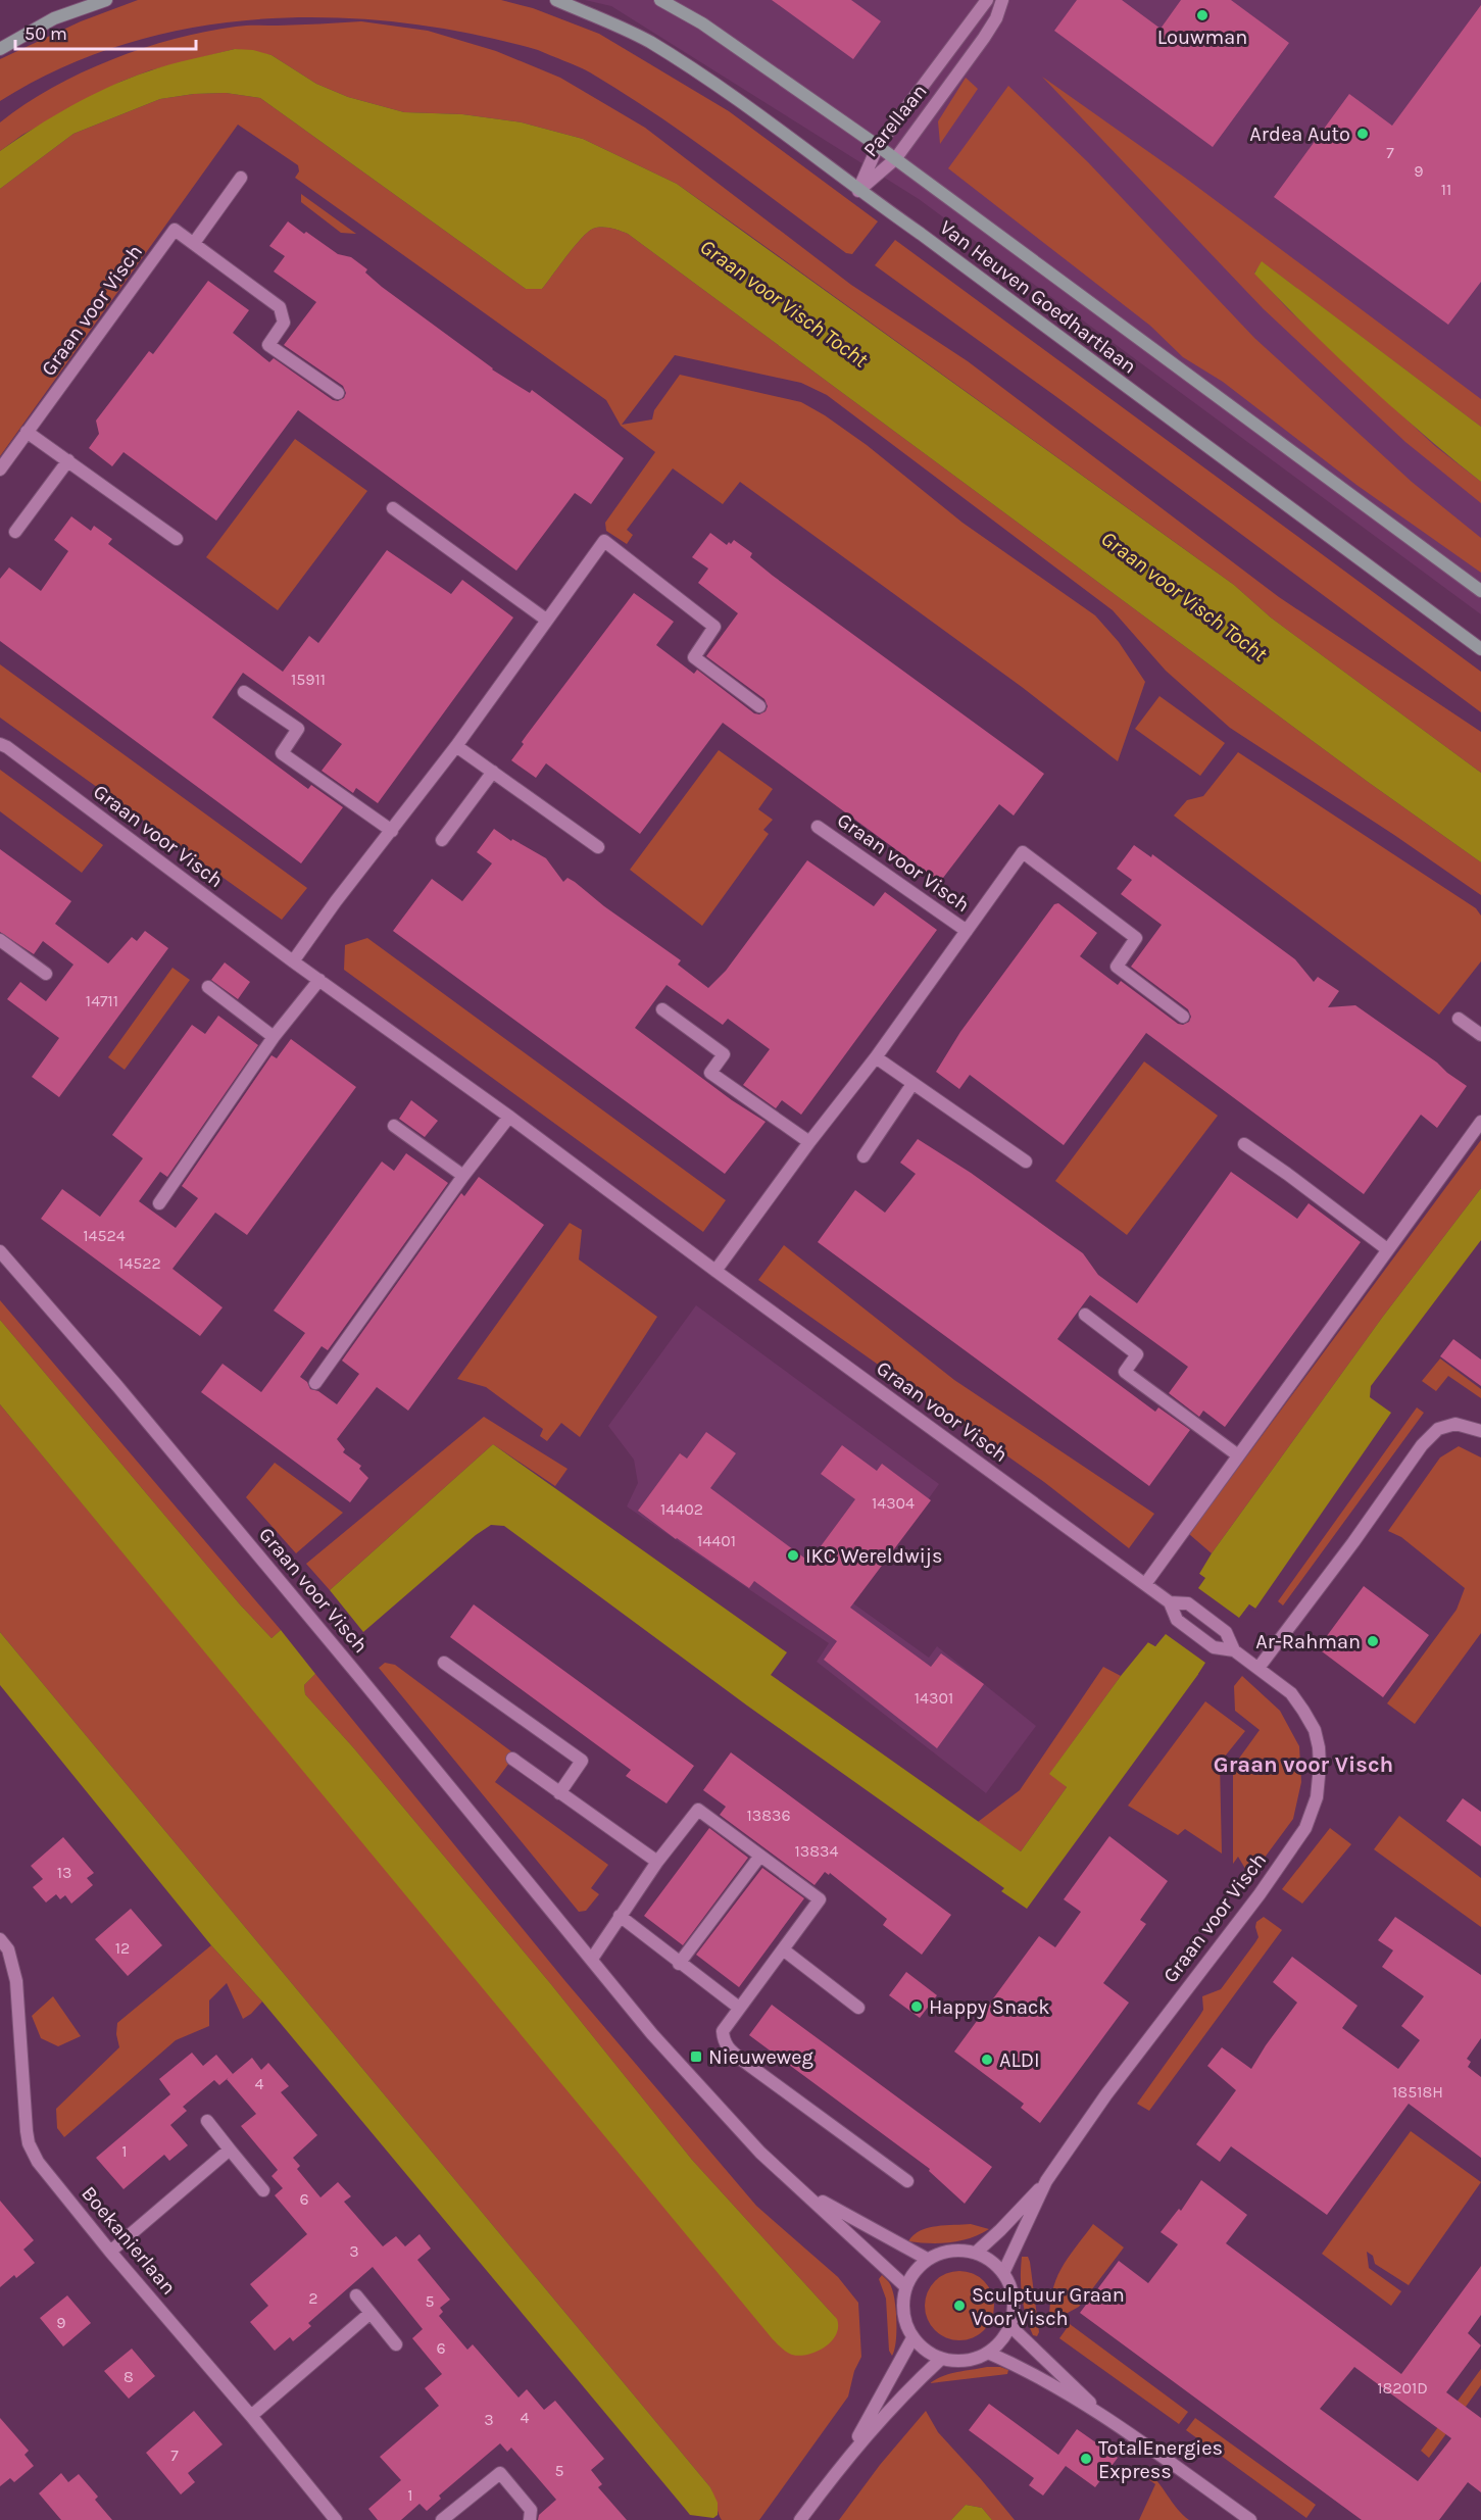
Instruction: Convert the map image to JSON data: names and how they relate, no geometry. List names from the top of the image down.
{
  "streets": {
    "main road": ["Van Heuven Goedhartlaan"],
    "street": ["Parellaan", "Graan voor Visch", "Boekanierlaan"]
  },
  "crossings": [
    ["Parellaan", "Van Heuven Goedhartlaan"]
  ],
  "districts": ["Graan voor Visch"],
  "water": ["Graan voor Visch Tocht"],
  "places": {
    "other": [
      "Louwman",
      "Ardea Auto",
      "IKC Wereldwijs",
      "Ar-Rahman",
      "Happy Snack",
      "ALDI",
      "Sculptuur Graan Voor Visch",
      "TotalEnergies Express"
    ],
    "transit": ["Nieuweweg"]
  },
  "house_numbers": [
    "7",
    "9",
    "11",
    "15911",
    "14711",
    "14524",
    "14522",
    "14304",
    "14402",
    "14401",
    "14301",
    "13836",
    "13834",
    "13",
    "12",
    "4",
    "18518H",
    "1",
    "6",
    "3",
    "2",
    "5",
    "9",
    "6",
    "8",
    "18201D",
    "4",
    "3",
    "7",
    "5",
    "1"
  ],
  "scale_bar": "50 m"
}
